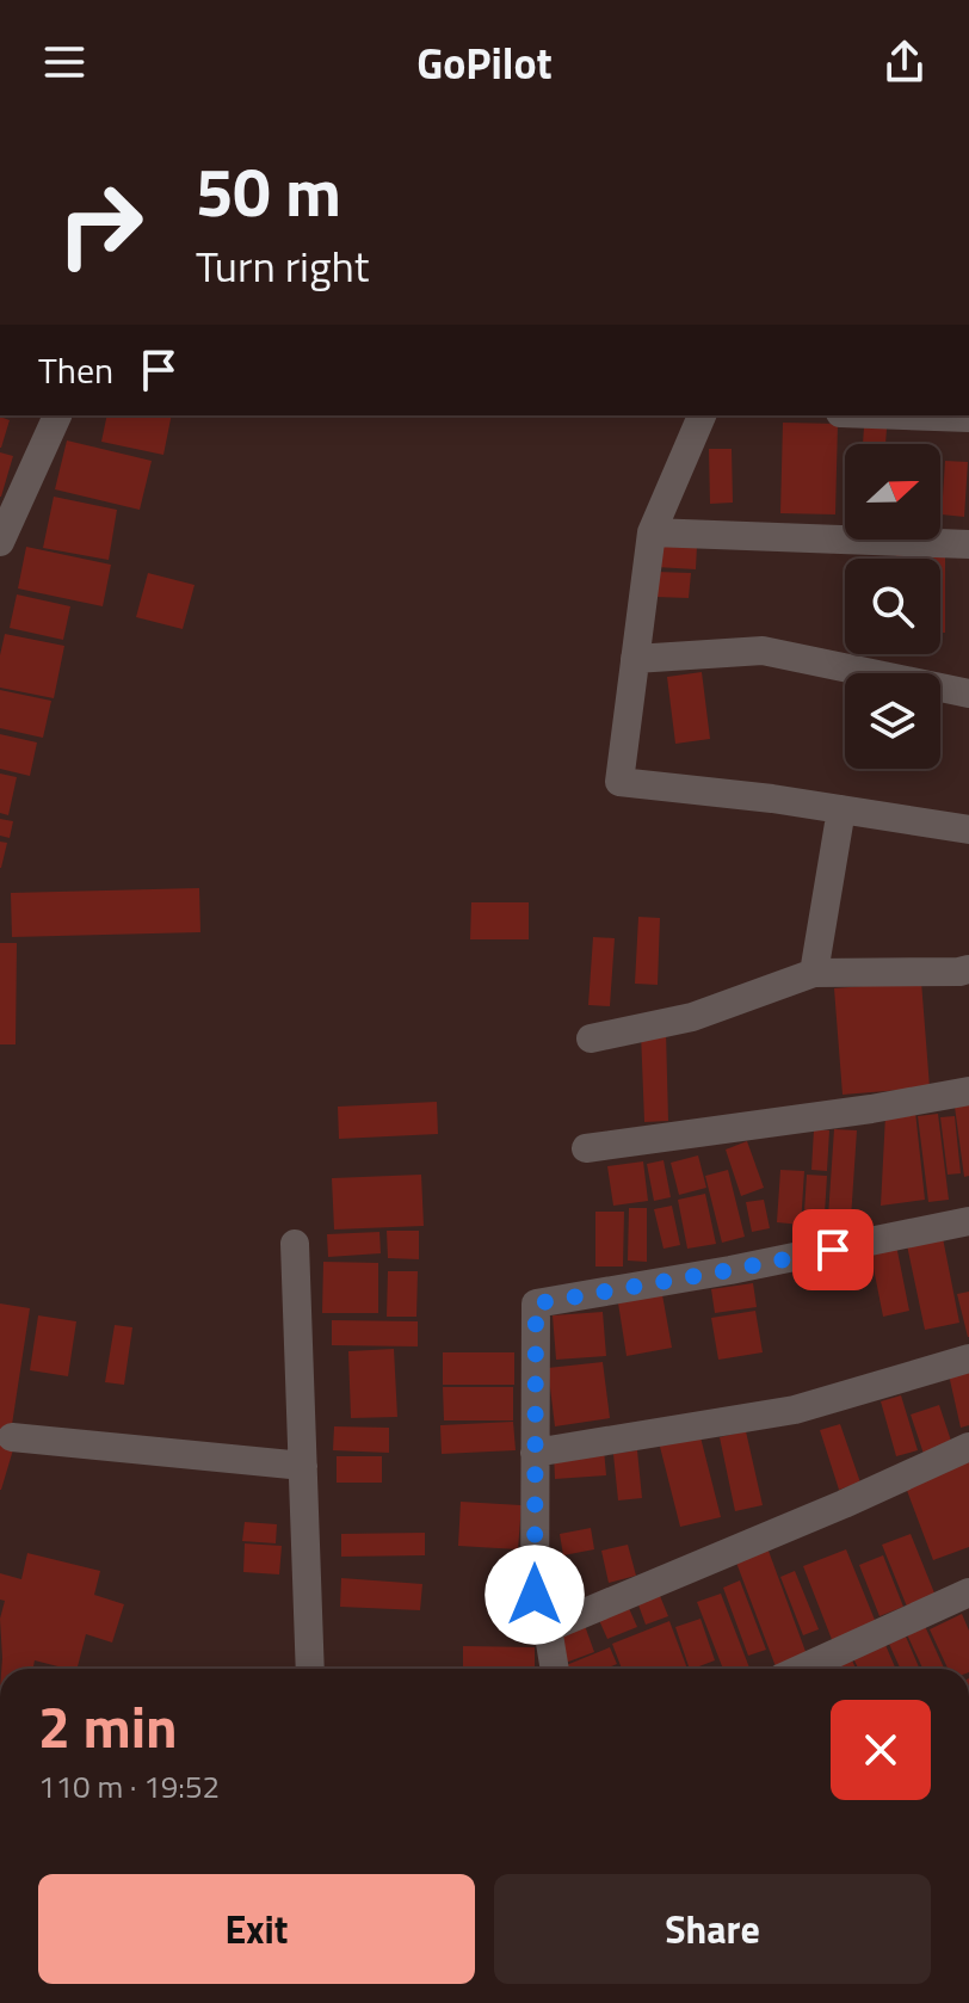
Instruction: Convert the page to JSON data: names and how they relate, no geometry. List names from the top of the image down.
{
  "north": "right",
  "page": {
    "header": "GoPilot",
    "turn": ["50 m", "Turn right"],
    "then": "Then",
    "heading": ["2 min", "110 m · 19:52"],
    "buttons": ["Exit", "Share"]
  }
}
